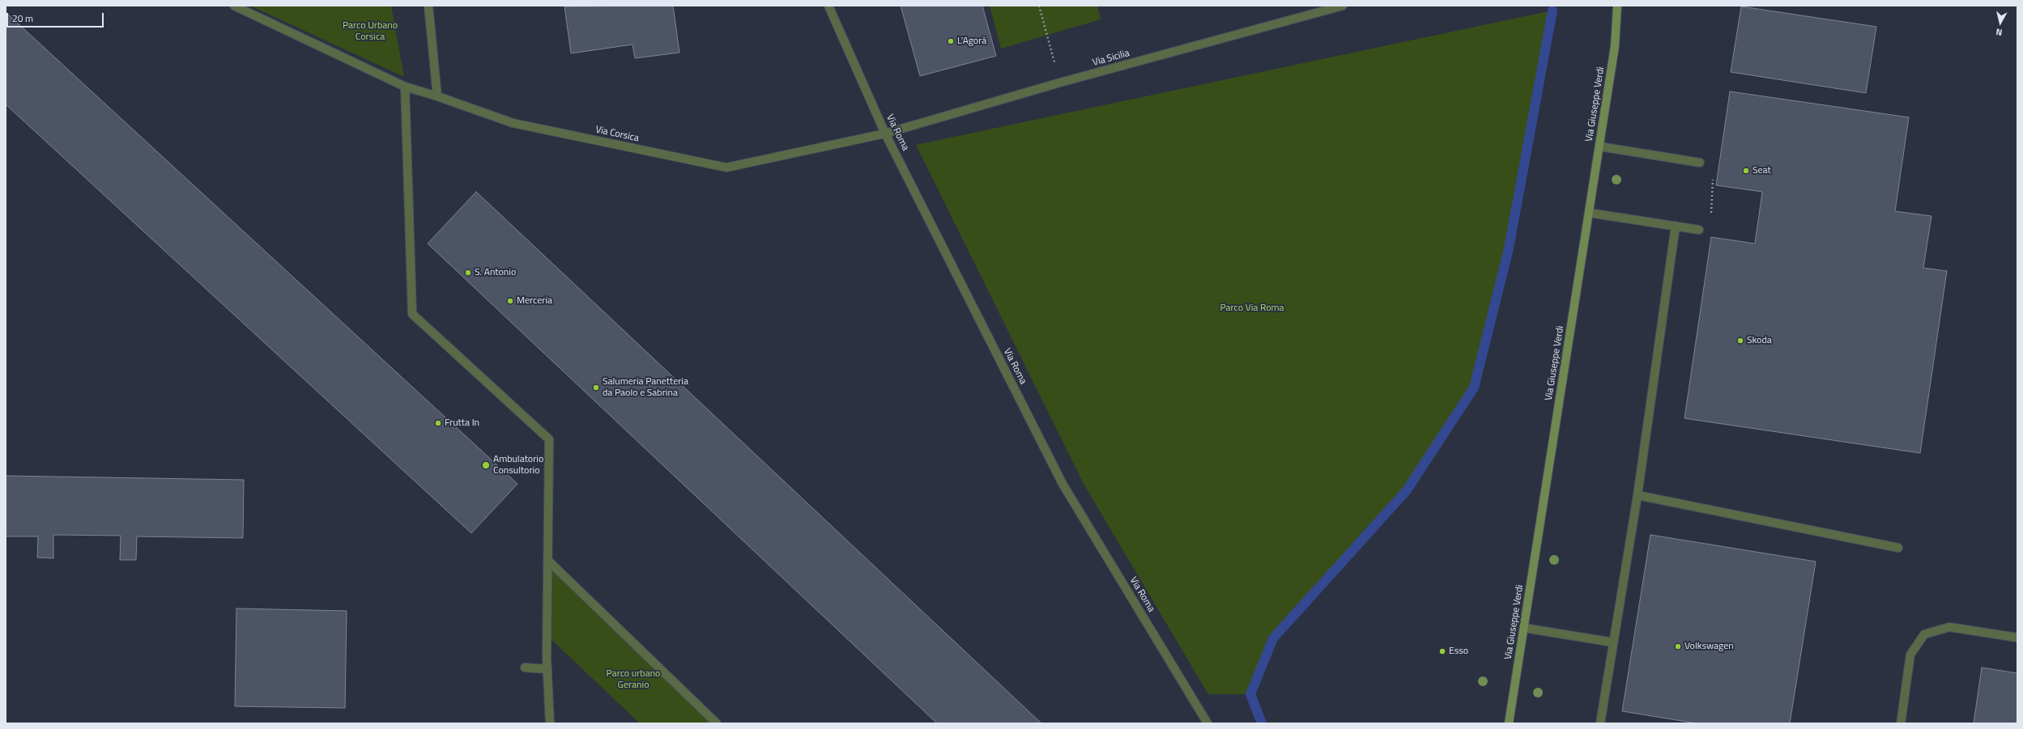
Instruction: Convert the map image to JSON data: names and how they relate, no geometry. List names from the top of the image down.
{
  "streets": {
    "main road": ["Via Giuseppe Verdi"],
    "street": ["Via Sicilia", "Via Roma", "Via Corsica"]
  },
  "crossings": [
    ["Via Sicilia", "Via Roma"],
    ["Via Sicilia", "Via Corsica"],
    ["Via Roma", "Via Corsica"]
  ],
  "parks": ["Parco Urbano Corsica", "Parco Via Roma", "Parco urbano Geranio"],
  "places": [
    "L'Agorà",
    "Seat",
    "S. Antonio",
    "Merceria",
    "Skoda",
    "Salumeria Panetteria da Paolo e Sabrina",
    "Frutta In",
    "Ambulatorio Consultorio",
    "Volkswagen",
    "Esso"
  ],
  "scale_bar": "20 m",
  "north": "bottom"
}
